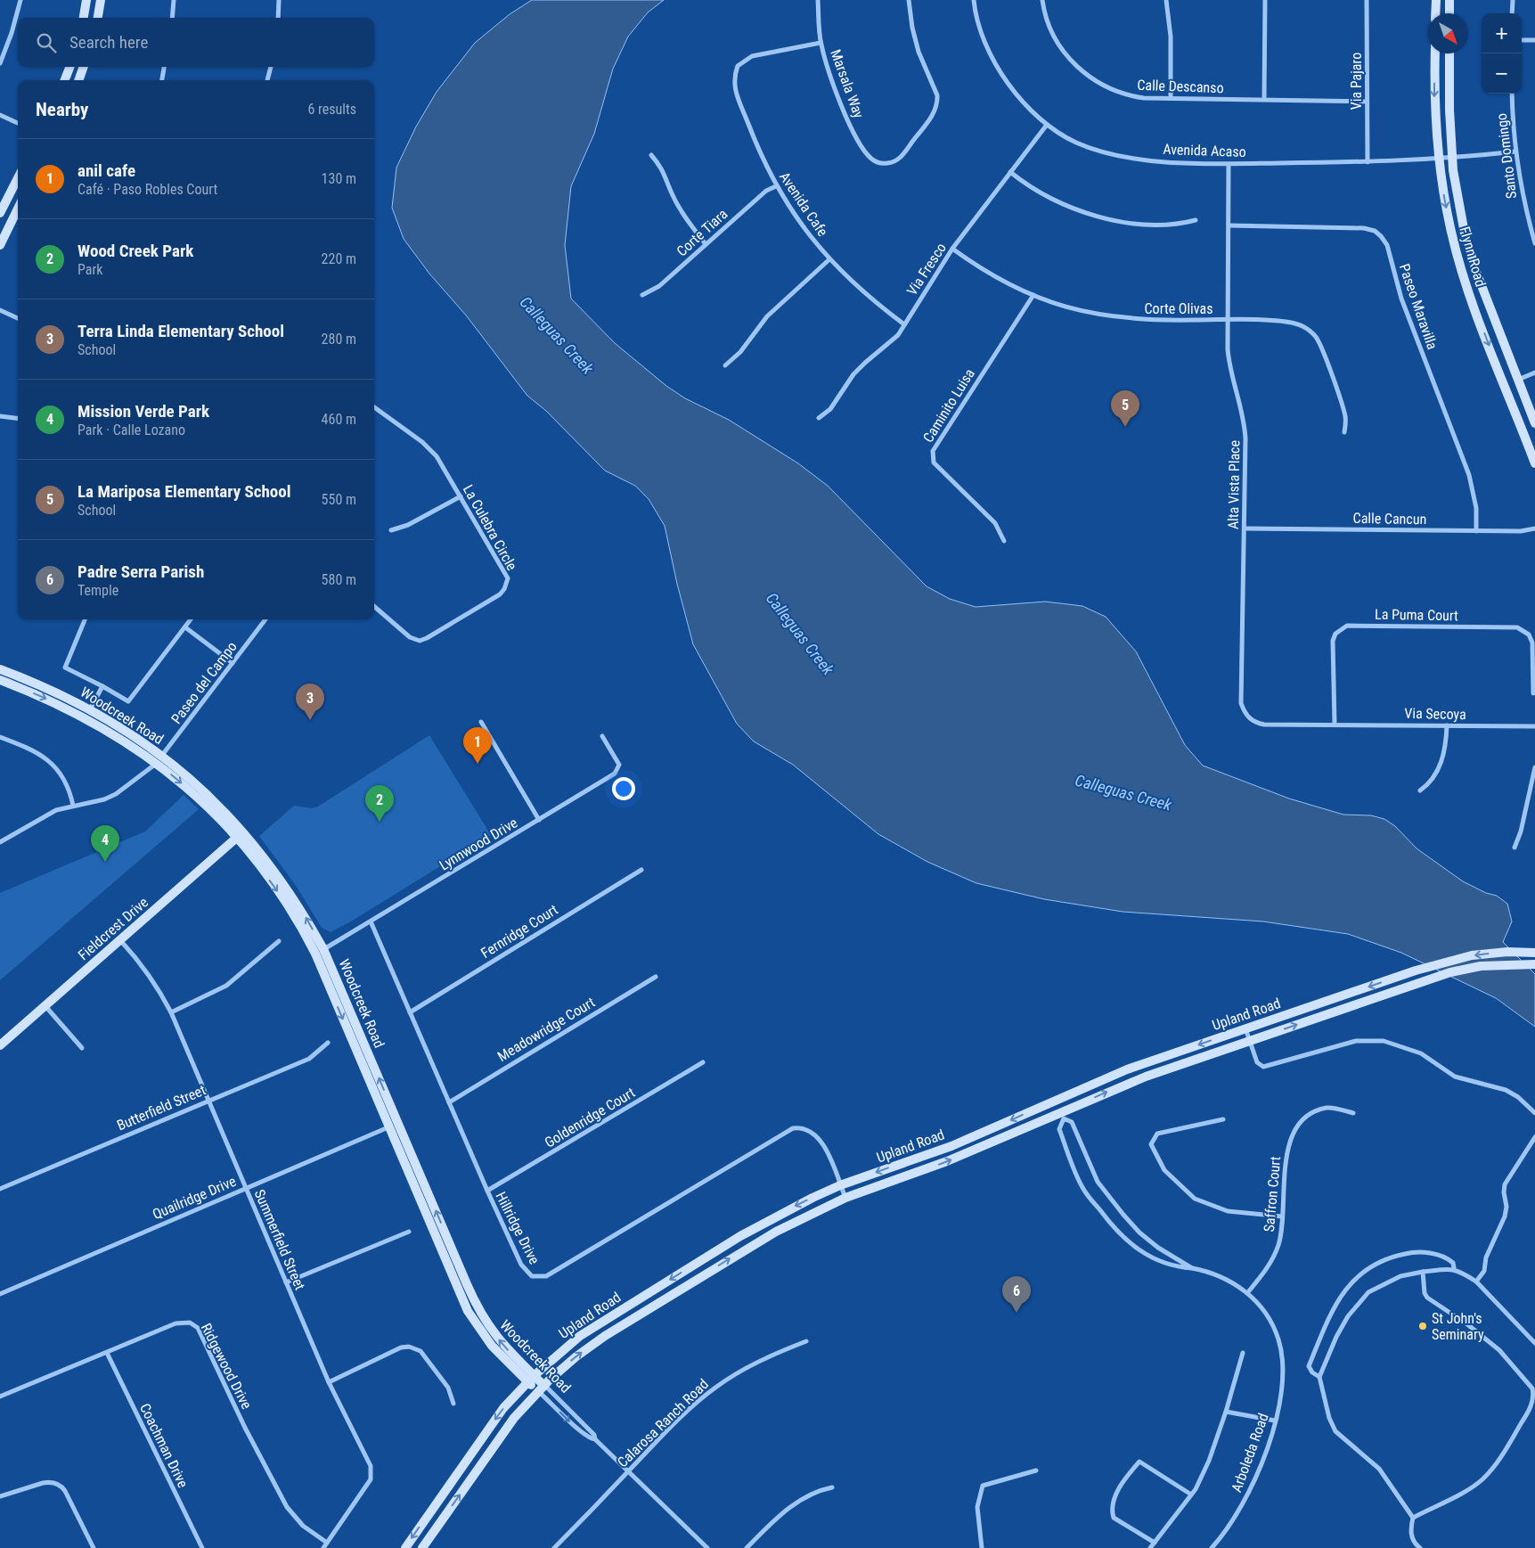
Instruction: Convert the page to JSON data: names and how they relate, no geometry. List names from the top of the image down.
{
  "streets": {
    "main road": [
      "Flynn Road",
      "Woodcreek Road",
      "Fieldcrest Drive",
      "Upland Road"
    ],
    "street": [
      "Via Pajaro",
      "Marsala Way",
      "Calle Descanso",
      "Avenida Acaso",
      "Santo Domingo",
      "Avenida Cafe",
      "Corte Tiara",
      "Via Fresco",
      "Paseo Maravilla",
      "Corte Olivas",
      "Caminito Luisa",
      "Alta Vista Place",
      "Calle Cancun",
      "La Culebra Circle",
      "La Puma Court",
      "Paseo del Campo",
      "Via Secoya",
      "Lynnwood Drive",
      "Fernridge Court",
      "Meadowridge Court",
      "Butterfield Street",
      "Goldenridge Court",
      "Saffron Court",
      "Quailridge Drive",
      "Hillridge Drive",
      "Summerfield Street",
      "Ridgewood Drive",
      "Calarosa Ranch Road",
      "Coachman Drive",
      "Arboleda Road"
    ]
  },
  "crossings": [
    ["Via Pajaro", "Calle Descanso"],
    ["Via Pajaro", "Avenida Acaso"],
    ["Marsala Way", "Avenida Cafe"],
    ["Avenida Acaso", "Santo Domingo"],
    ["Avenida Acaso", "Flynn Road"],
    ["Avenida Acaso", "Via Fresco"],
    ["Avenida Acaso", "Alta Vista Place"],
    ["Avenida Cafe", "Corte Tiara"],
    ["Avenida Cafe", "Via Fresco"],
    ["Via Fresco", "Corte Olivas"],
    ["Paseo Maravilla", "Alta Vista Place"],
    ["Paseo Maravilla", "Calle Cancun"],
    ["Corte Olivas", "Caminito Luisa"],
    ["Corte Olivas", "Alta Vista Place"],
    ["Alta Vista Place", "Calle Cancun"],
    ["Alta Vista Place", "La Puma Court"],
    ["Alta Vista Place", "Via Secoya"],
    ["La Puma Court", "Via Secoya"],
    ["Paseo del Campo", "Woodcreek Road"],
    ["Woodcreek Road", "Lynnwood Drive"],
    ["Woodcreek Road", "Fieldcrest Drive"],
    ["Woodcreek Road", "Upland Road"],
    ["Woodcreek Road", "Quailridge Drive"],
    ["Woodcreek Road", "Calarosa Ranch Road"],
    ["Lynnwood Drive", "Hillridge Drive"],
    ["Fieldcrest Drive", "Summerfield Street"],
    ["Fernridge Court", "Hillridge Drive"],
    ["Upland Road", "Hillridge Drive"],
    ["Meadowridge Court", "Hillridge Drive"],
    ["Butterfield Street", "Summerfield Street"],
    ["Goldenridge Court", "Hillridge Drive"],
    ["Saffron Court", "Arboleda Road"],
    ["Quailridge Drive", "Summerfield Street"],
    ["Summerfield Street", "Ridgewood Drive"],
    ["Ridgewood Drive", "Coachman Drive"]
  ],
  "water": ["Calleguas Creek"],
  "places": ["St John's Seminary"],
  "north": "bottom right",
  "page": {
    "map_buttons": ["+", "−"],
    "search": "Search here",
    "heading": ["Nearby", "6 results"],
    "list": [
      {
        "mark": "1",
        "name": "anil cafe",
        "note": "Café · Paso Robles Court",
        "value": "130 m"
      },
      {
        "mark": "2",
        "name": "Wood Creek Park",
        "note": "Park",
        "value": "220 m"
      },
      {
        "mark": "3",
        "name": "Terra Linda Elementary School",
        "note": "School",
        "value": "280 m"
      },
      {
        "mark": "4",
        "name": "Mission Verde Park",
        "note": "Park · Calle Lozano",
        "value": "460 m"
      },
      {
        "mark": "5",
        "name": "La Mariposa Elementary School",
        "note": "School",
        "value": "550 m"
      },
      {
        "mark": "6",
        "name": "Padre Serra Parish",
        "note": "Temple",
        "value": "580 m"
      }
    ],
    "pins": [
      "5",
      "3",
      "1",
      "2",
      "4",
      "6"
    ]
  }
}
